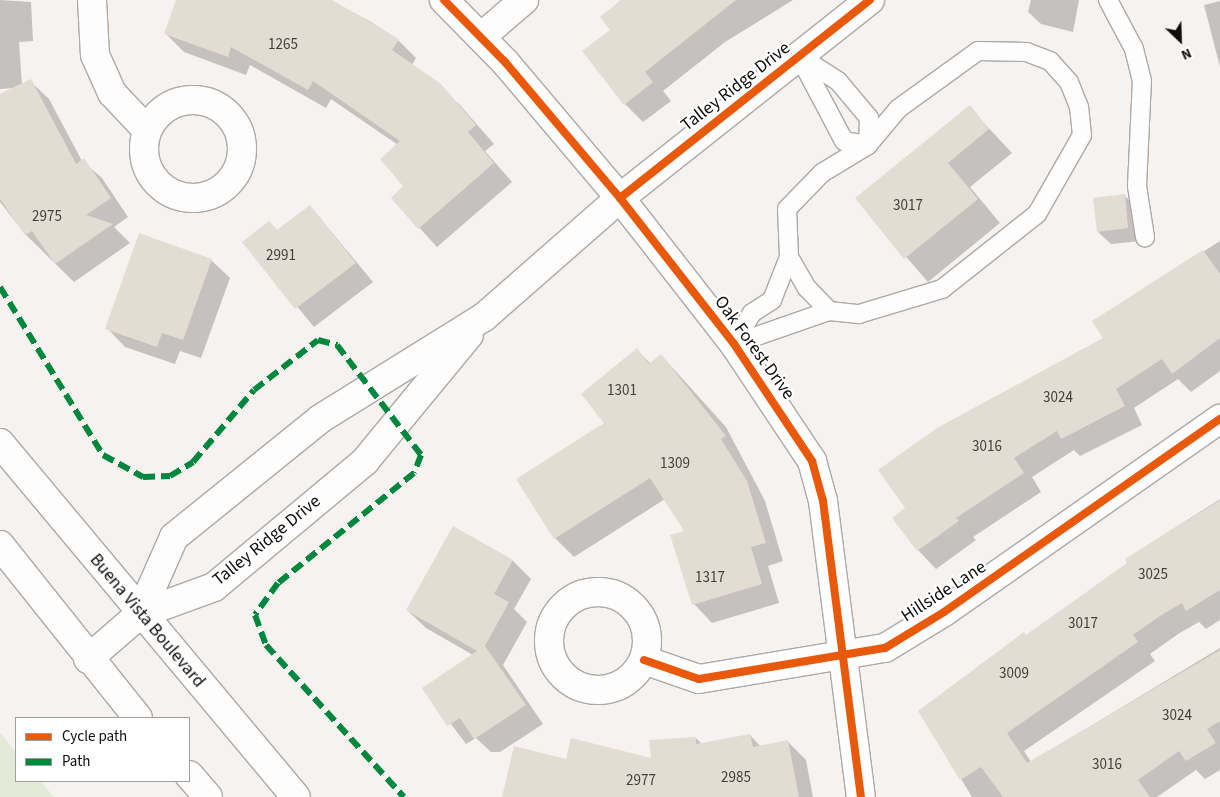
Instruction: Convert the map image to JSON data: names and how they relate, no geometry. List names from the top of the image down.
{
  "streets": {
    "street": [
      "Talley Ridge Drive",
      "Oak Forest Drive",
      "Hillside Lane",
      "Buena Vista Boulevard"
    ]
  },
  "crossings": [
    ["Talley Ridge Drive", "Oak Forest Drive"],
    ["Talley Ridge Drive", "Buena Vista Boulevard"],
    ["Oak Forest Drive", "Hillside Lane"]
  ],
  "house_numbers": [
    "1265",
    "3017",
    "2975",
    "2991",
    "1301",
    "3024",
    "3016",
    "1309",
    "3025",
    "1317",
    "3017",
    "3009",
    "3024",
    "3016",
    "2985",
    "2977"
  ],
  "legend": ["Cycle path", "Path"],
  "north": "bottom right"
}
